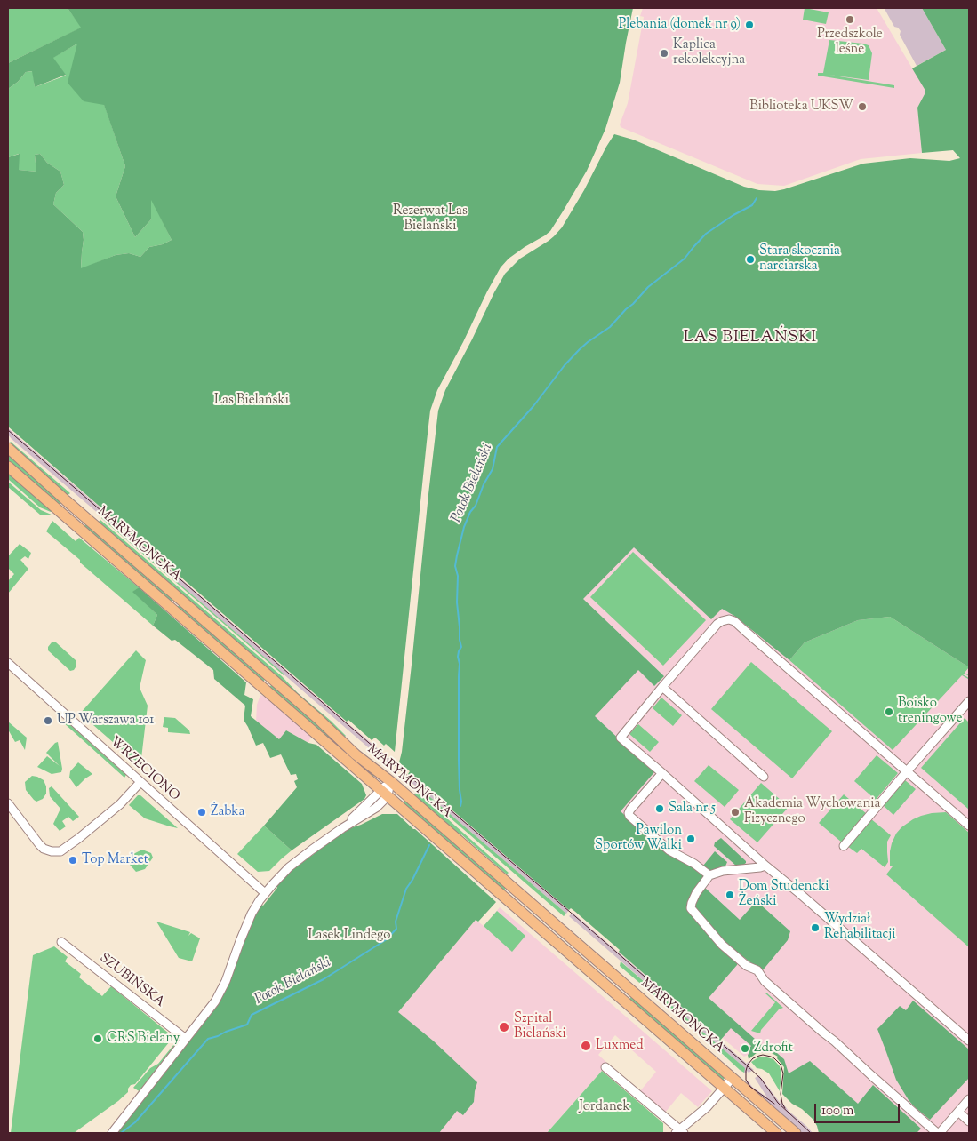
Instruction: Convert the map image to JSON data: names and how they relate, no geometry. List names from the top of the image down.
{
  "streets": {
    "main road": ["MARYMONCKA"],
    "street": ["WRZECIONO", "SZUBIŃSKA"]
  },
  "districts": ["LAS BIELAŃSKI"],
  "water": ["Potok Bielański"],
  "parks": [
    "Rezerwat Las Bielański",
    "Las Bielański",
    "Lasek Lindego",
    "Jordanek"
  ],
  "places": [
    "Przedszkole leśne",
    "Plebania (domek nr 9)",
    "Kaplica rekolekcyjna",
    "Biblioteka UKSW",
    "Stara skocznia narciarska",
    "Boisko treningowe",
    "UP Warszawa 101",
    "Sala nr 5",
    "Żabka",
    "Akademia Wychowania Fizycznego",
    "Pawilon Sportów Walki",
    "Top Market",
    "Dom Studencki Żeński",
    "Wydział Rehabilitacji",
    "Szpital Bielański",
    "CRS Bielany",
    "Luxmed",
    "Zdrofit"
  ],
  "scale_bar": "100 m"
}
